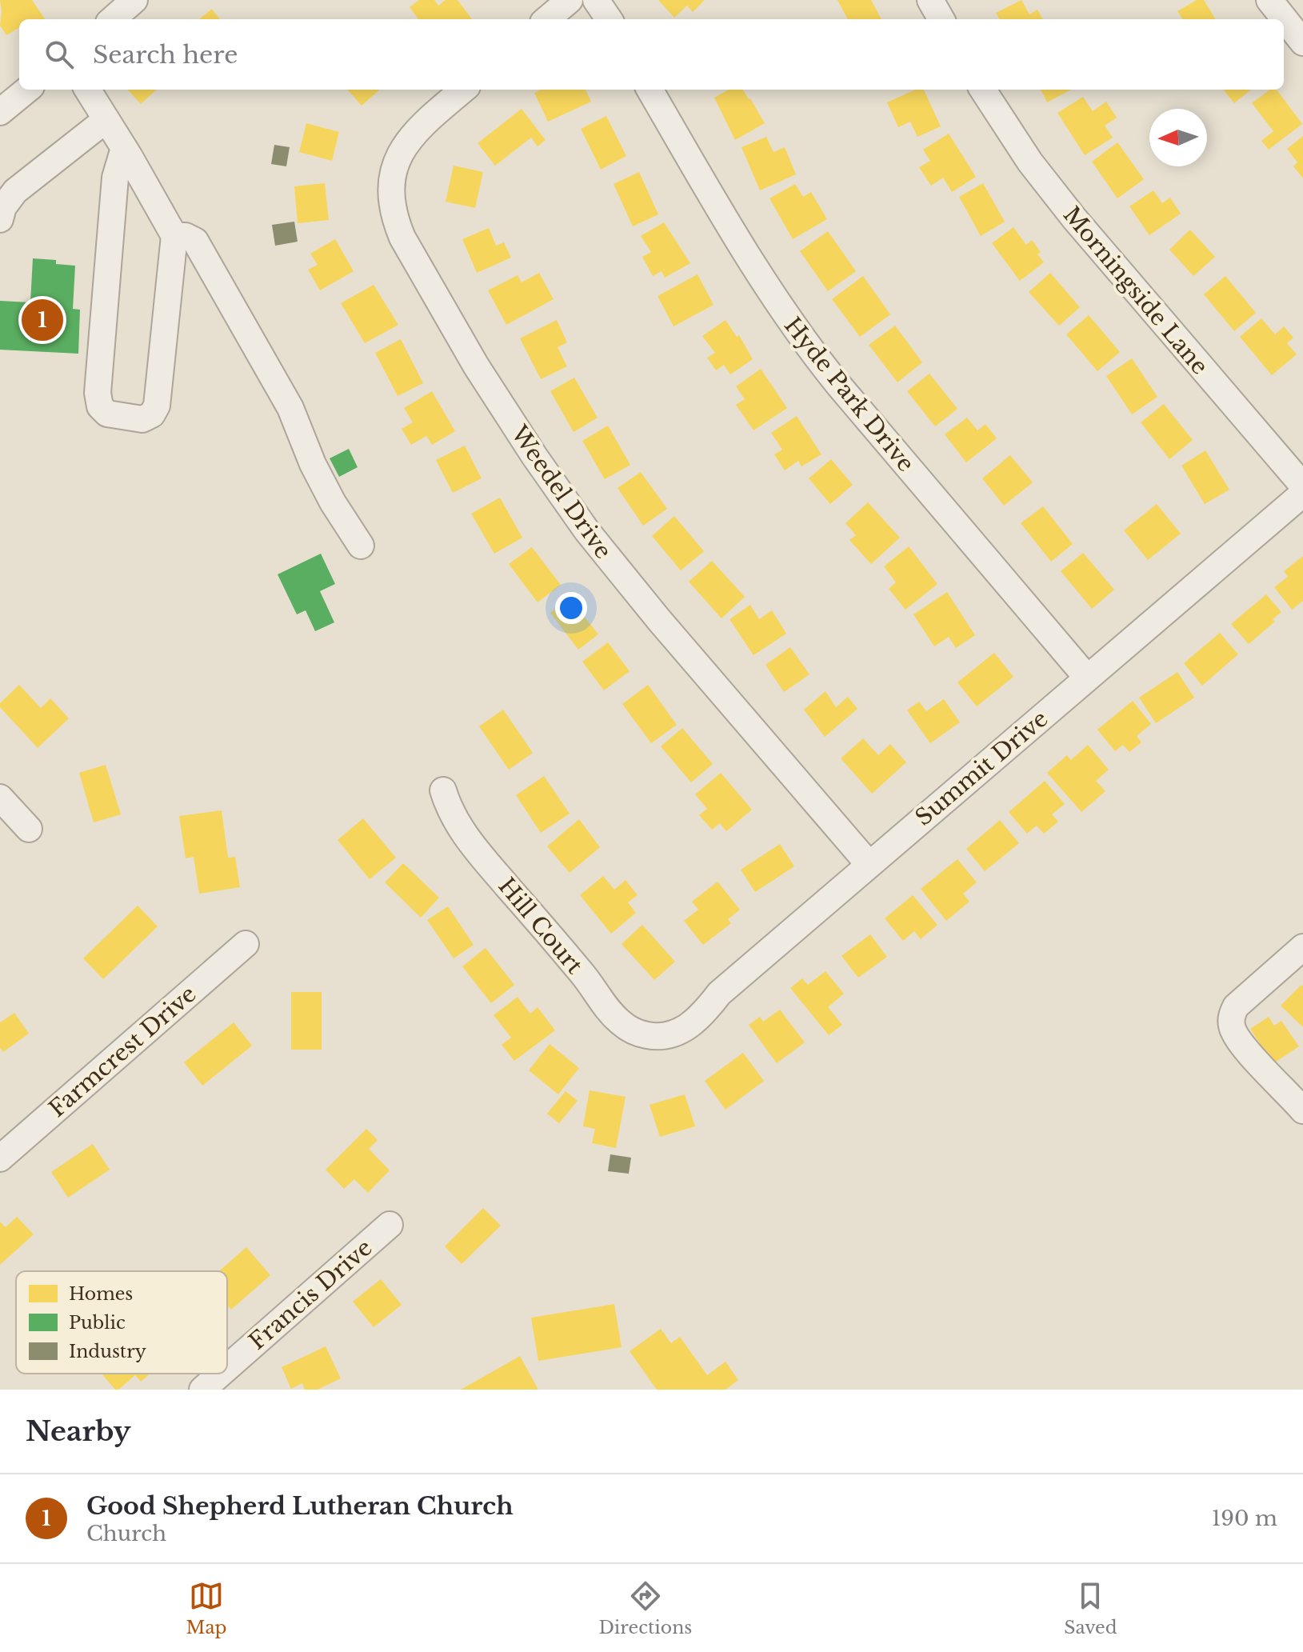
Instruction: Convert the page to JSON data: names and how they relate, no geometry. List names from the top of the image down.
{
  "streets": {
    "street": [
      "Morningside Lane",
      "Hyde Park Drive",
      "Weedel Drive",
      "Summit Drive",
      "Hill Court",
      "Farmcrest Drive",
      "Francis Drive"
    ]
  },
  "crossings": [
    ["Hyde Park Drive", "Summit Drive"],
    ["Weedel Drive", "Summit Drive"],
    ["Summit Drive", "Hill Court"]
  ],
  "legend": ["Homes", "Public", "Industry"],
  "north": "left",
  "page": {
    "search": "Search here",
    "pins": "1",
    "heading": "Nearby",
    "list": [
      {
        "mark": "1",
        "name": "Good Shepherd Lutheran Church",
        "note": "Church",
        "value": "190 m"
      }
    ],
    "nav": ["Map", "Directions", "Saved"]
  }
}
